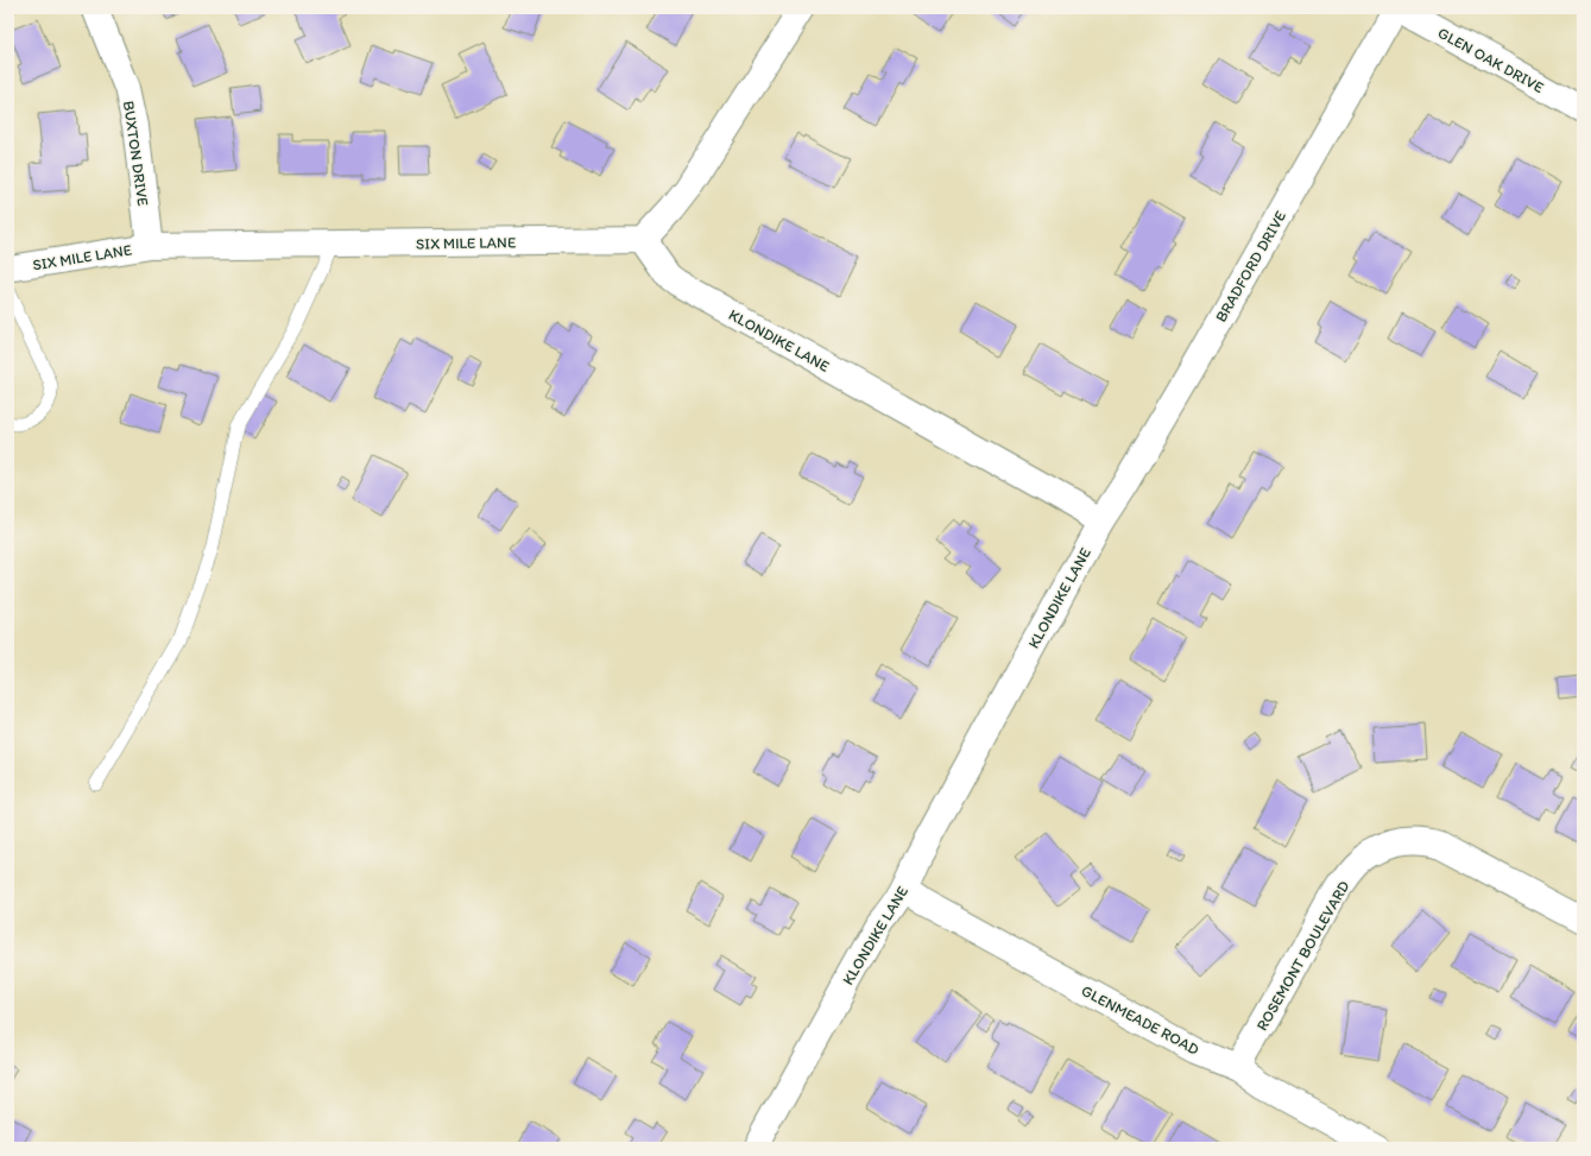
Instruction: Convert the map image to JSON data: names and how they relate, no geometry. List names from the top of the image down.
{
  "streets": {
    "street": [
      "GLEN OAK DRIVE",
      "BUXTON DRIVE",
      "SIX MILE LANE",
      "BRADFORD DRIVE",
      "KLONDIKE LANE",
      "ROSEMONT BOULEVARD",
      "GLENMEADE ROAD"
    ]
  },
  "crossings": [
    ["BUXTON DRIVE", "SIX MILE LANE"],
    ["SIX MILE LANE", "KLONDIKE LANE"],
    ["BRADFORD DRIVE", "KLONDIKE LANE"],
    ["KLONDIKE LANE", "GLENMEADE ROAD"],
    ["ROSEMONT BOULEVARD", "GLENMEADE ROAD"]
  ]
}
